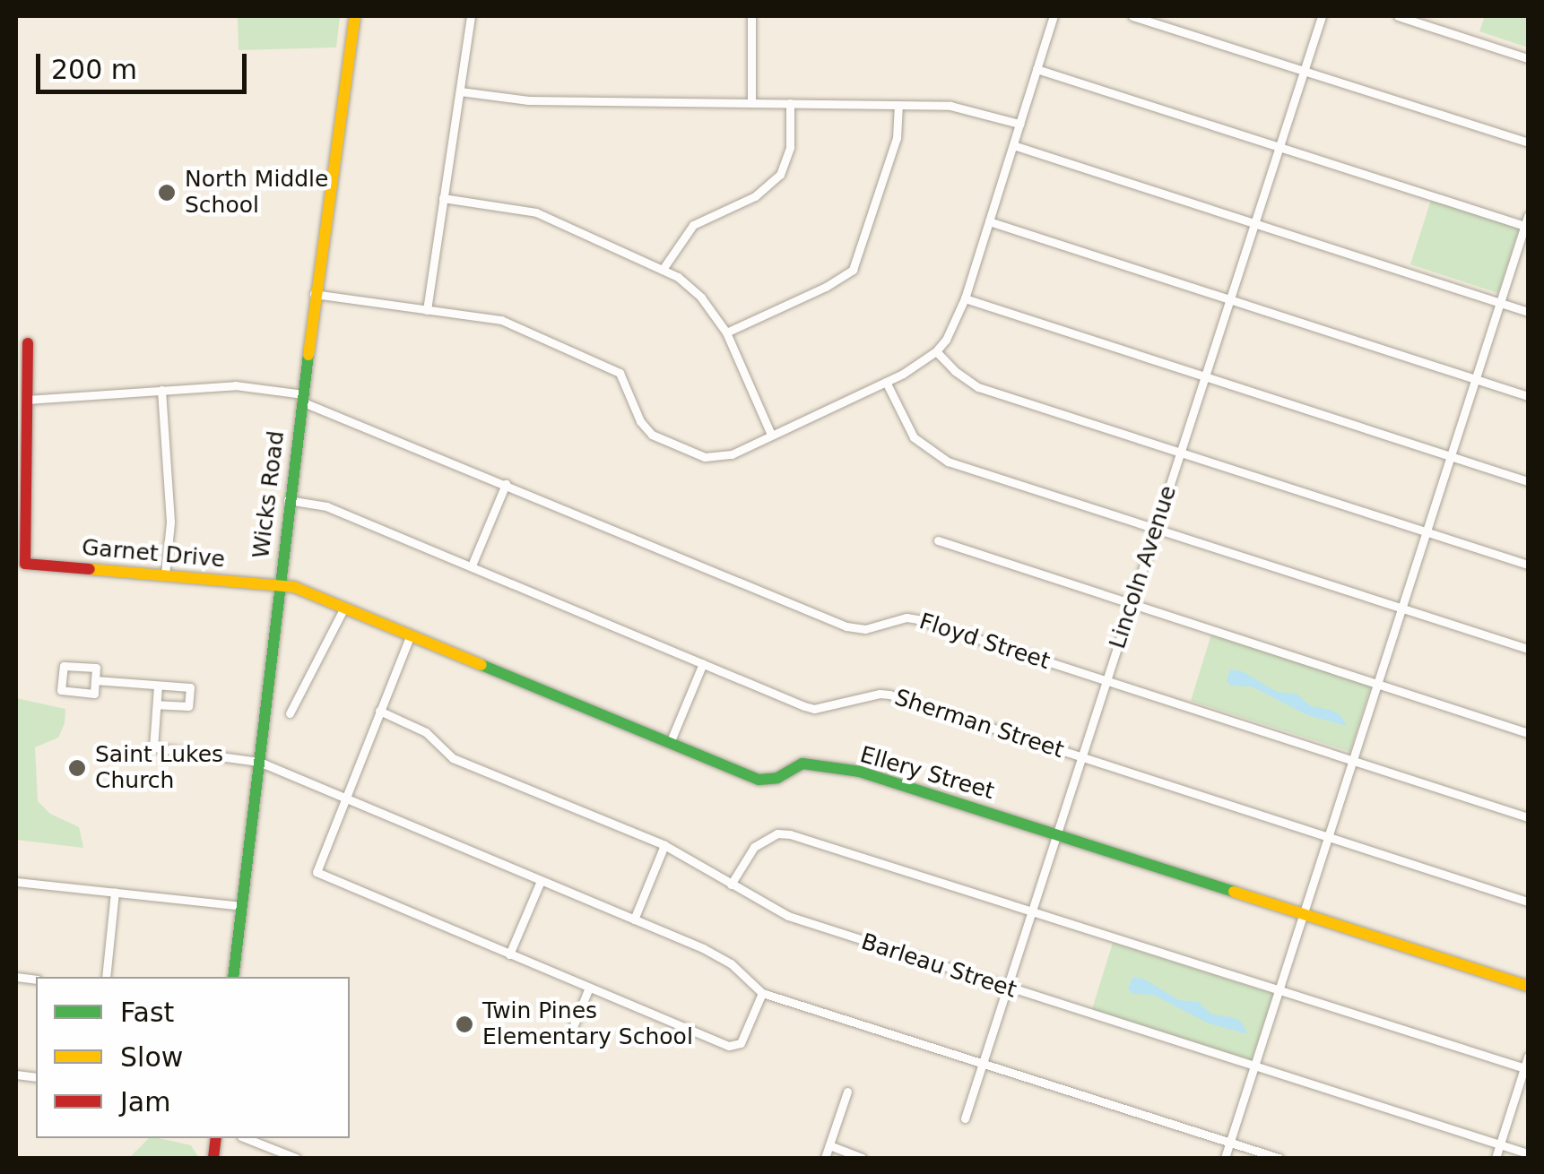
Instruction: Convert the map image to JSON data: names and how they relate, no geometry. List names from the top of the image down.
{
  "streets": {
    "street": [
      "Wicks Road",
      "Garnet Drive",
      "Lincoln Avenue",
      "Floyd Street",
      "Sherman Street",
      "Ellery Street",
      "Barleau Street"
    ]
  },
  "crossings": [
    ["Wicks Road", "Garnet Drive"],
    ["Wicks Road", "Floyd Street"],
    ["Wicks Road", "Sherman Street"],
    ["Wicks Road", "Ellery Street"],
    ["Garnet Drive", "Floyd Street"],
    ["Garnet Drive", "Ellery Street"],
    ["Lincoln Avenue", "Floyd Street"],
    ["Lincoln Avenue", "Sherman Street"],
    ["Lincoln Avenue", "Ellery Street"],
    ["Lincoln Avenue", "Barleau Street"]
  ],
  "places": ["North Middle School", "Saint Lukes Church", "Twin Pines Elementary School"],
  "legend": ["Fast", "Slow", "Jam"],
  "scale_bar": "200 m"
}
